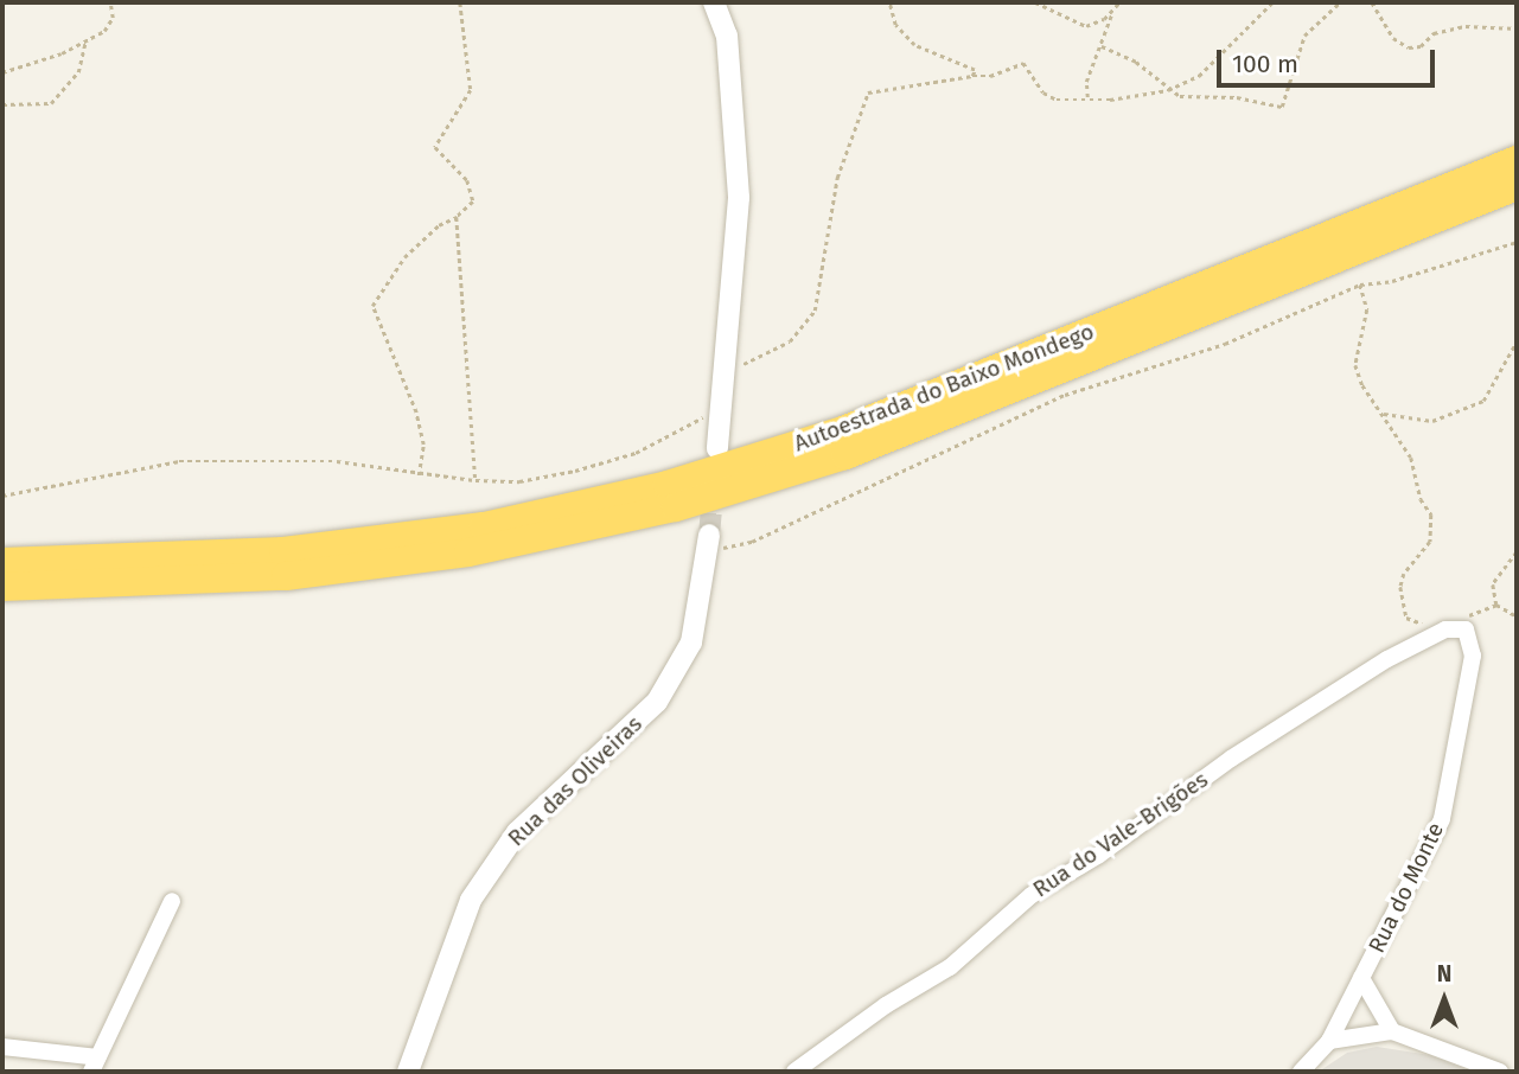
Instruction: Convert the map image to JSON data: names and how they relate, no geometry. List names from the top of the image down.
{
  "streets": {
    "highway": ["Autoestrada do Baixo Mondego"],
    "street": ["Rua das Oliveiras", "Rua do Vale-Brigões", "Rua do Monte"]
  },
  "crossings": [
    ["Rua do Vale-Brigões", "Rua do Monte"]
  ],
  "scale_bar": "100 m",
  "north": "top"
}
